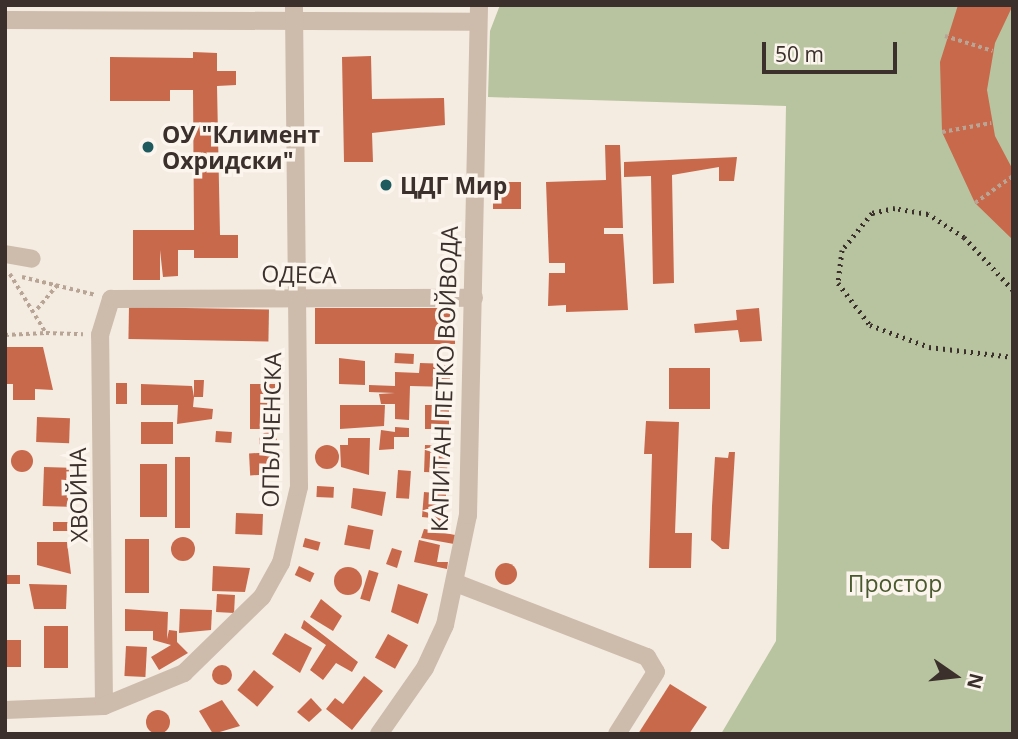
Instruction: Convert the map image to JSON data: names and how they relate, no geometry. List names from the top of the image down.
{
  "streets": {
    "street": [
      "ОДЕСА",
      "КАПИТАН ПЕТКО ВОЙВОДА",
      "ОПЪЛЧЕНСКА",
      "ХВОЙНА"
    ]
  },
  "crossings": [
    ["ОДЕСА", "КАПИТАН ПЕТКО ВОЙВОДА"],
    ["ОДЕСА", "ОПЪЛЧЕНСКА"],
    ["ОДЕСА", "ХВОЙНА"],
    ["ОПЪЛЧЕНСКА", "ХВОЙНА"]
  ],
  "parks": ["Простор"],
  "places": ["ОУ \"Климент Охридски\"", "ЦДГ Мир"],
  "scale_bar": "50 m",
  "north": "right"
}
